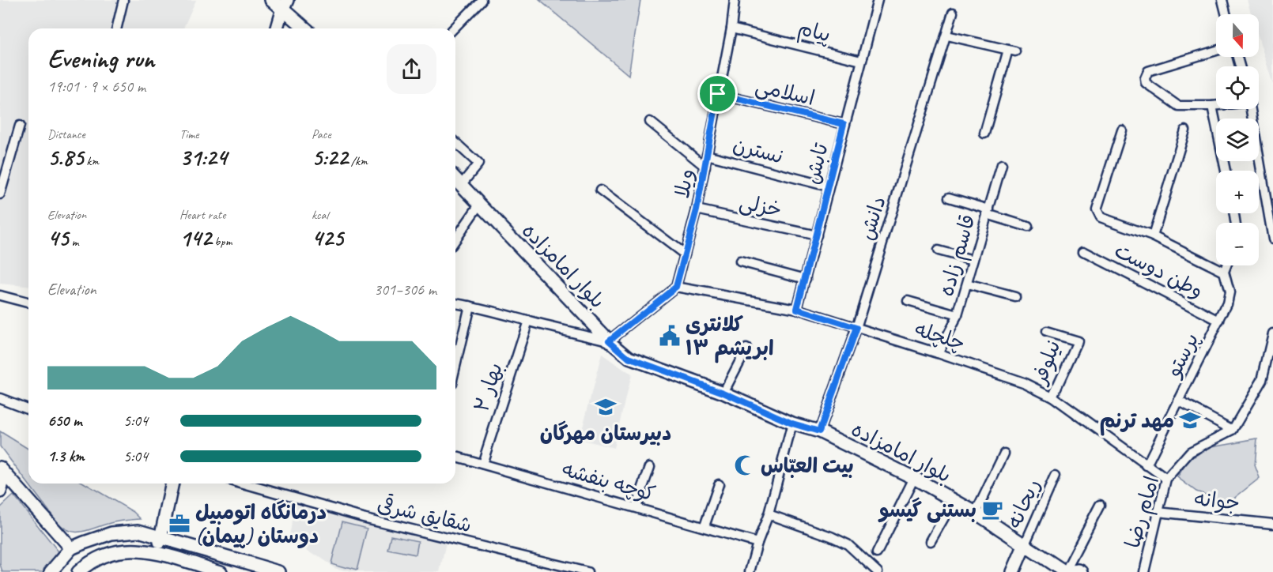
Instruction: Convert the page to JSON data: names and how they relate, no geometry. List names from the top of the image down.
{
  "streets": {
    "main road": ["بلوار امامزاده"],
    "street": [
      "پیام",
      "اسلامی",
      "نسترن",
      "تابش",
      "ویلا",
      "خزلی",
      "دانش",
      "قاسم‌ زاده",
      "وطن دوست",
      "چلچله",
      "پرستو",
      "نیلوفر",
      "بهار ۲",
      "کوچه بنفشه",
      "جوانه",
      "ریحانه",
      "امام رضا",
      "شقایق شرقی"
    ]
  },
  "crossings": [
    ["پیام", "تابش"],
    ["پیام", "ویلا"],
    ["اسلامی", "تابش"],
    ["اسلامی", "ویلا"],
    ["نسترن", "تابش"],
    ["نسترن", "ویلا"],
    ["تابش", "خزلی"],
    ["تابش", "چلچله"],
    ["ویلا", "خزلی"],
    ["ویلا", "چلچله"],
    ["دانش", "بلوار امامزاده"],
    ["دانش", "چلچله"],
    ["قاسم‌ زاده", "چلچله"],
    ["بلوار امامزاده", "ریحانه"],
    ["وطن دوست", "پرستو"],
    ["چلچله", "پرستو"],
    ["چلچله", "نیلوفر"],
    ["چلچله", "امام رضا"],
    ["بهار ۲", "کوچه بنفشه"],
    ["جوانه", "امام رضا"]
  ],
  "places": {
    "public building": ["کلانتری ۱۳ ابریشم"],
    "school or university": ["دبیرستان مهرگان", "مهد ترنم"],
    "mosque": ["بیت العبّاس"],
    "cafe": ["بستنی گیسو"],
    "office": ["درمانگاه اتومبیل دوستان (پیمان)"]
  },
  "north": "bottom",
  "page": {
    "map_buttons": ["+", "−"],
    "heading": ["Evening run", "19:01 · 9 × 650 m"],
    "stats": [
      ["Distance", "5.85 km"],
      ["Time", "31:24"],
      ["Pace", "5:22 /km"],
      ["Elevation", "45 m"],
      ["Heart rate", "142 bpm"],
      ["kcal", "425"]
    ],
    "chart": ["Elevation", "301–306 m"],
    "list": [
      {
        "name": "650 m",
        "note": "5:04"
      },
      {
        "name": "1.3 km",
        "note": "5:04"
      }
    ]
  }
}
